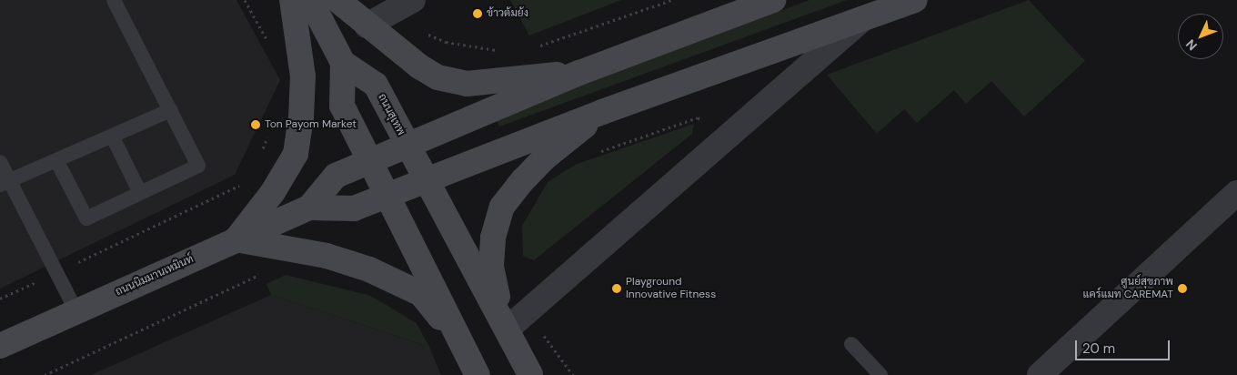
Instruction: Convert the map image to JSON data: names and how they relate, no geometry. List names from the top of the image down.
{
  "streets": {
    "main road": ["ถนนสุเทพ", "ถนนนิมมานเหมินท์"]
  },
  "places": [
    "ข้าวต้มย้ง",
    "Ton Payom Market",
    "Playground Innovative Fitness",
    "ศูนย์สุขภาพ แคร์แมท CAREMAT"
  ],
  "scale_bar": "20 m",
  "north": "bottom left"
}
